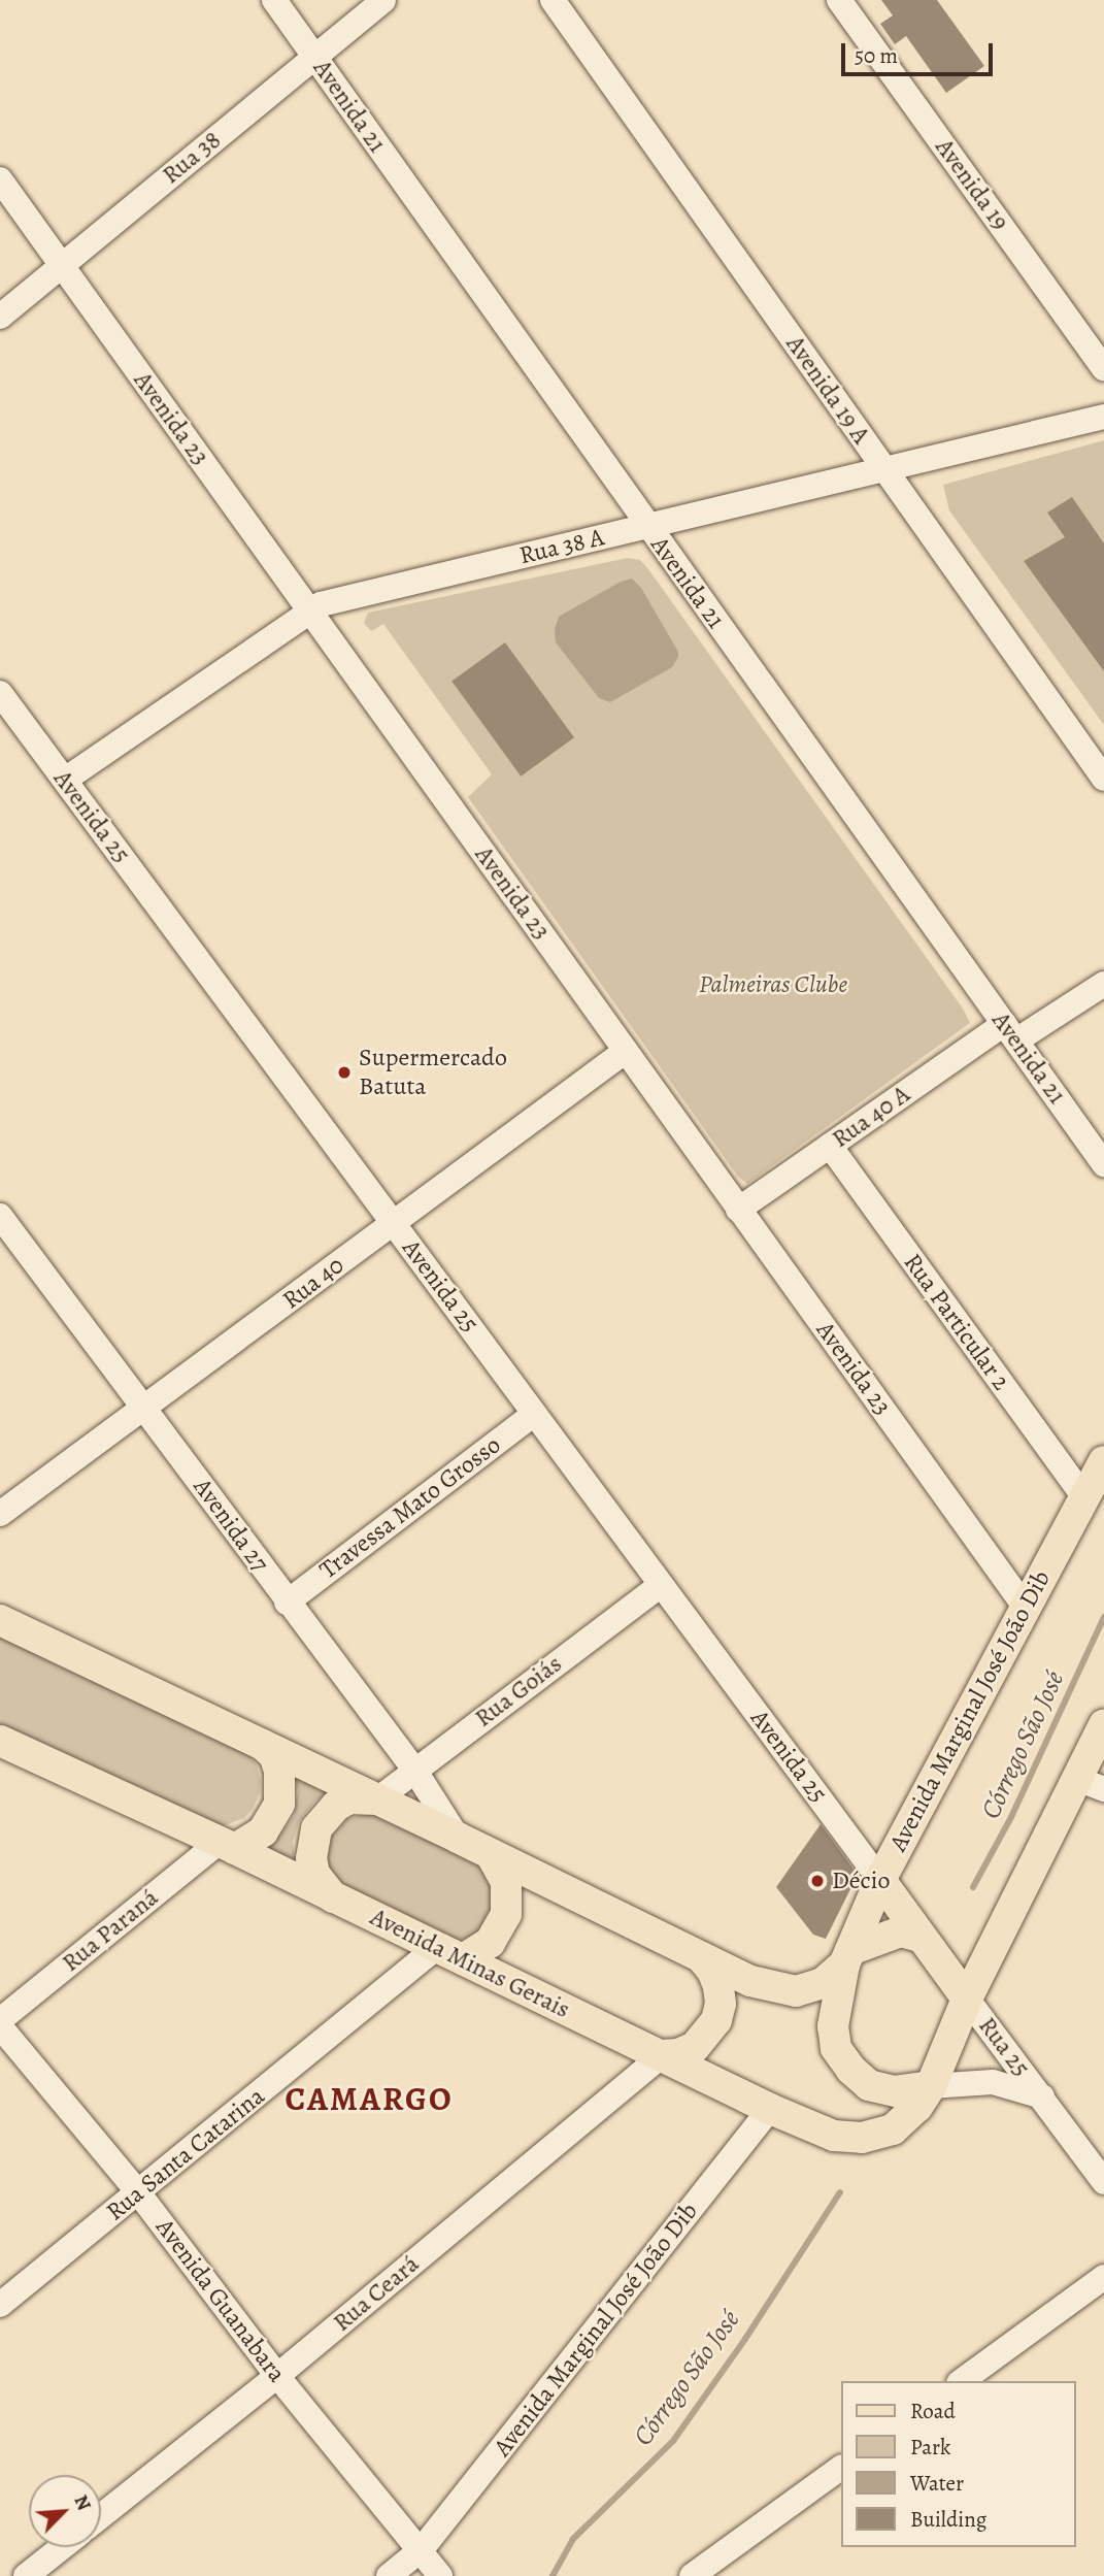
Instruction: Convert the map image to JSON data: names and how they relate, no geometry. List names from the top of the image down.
{
  "streets": {
    "main road": ["Avenida Marginal José João Dib", "Avenida Minas Gerais"],
    "street": [
      "Avenida 21",
      "Rua 38",
      "Avenida 19",
      "Avenida 19 A",
      "Avenida 23",
      "Rua 38 A",
      "Avenida 25",
      "Rua 40 A",
      "Rua 40",
      "Rua Particular 2",
      "Travessa Mato Grosso",
      "Avenida 27",
      "Rua Goiás",
      "Rua Paraná",
      "Rua 25",
      "Rua Santa Catarina",
      "Rua Ceará",
      "Avenida Guanabara"
    ]
  },
  "crossings": [
    ["Avenida 21", "Rua 38"],
    ["Avenida 21", "Rua 38 A"],
    ["Avenida 21", "Rua 40 A"],
    ["Rua 38", "Avenida 23"],
    ["Avenida 19 A", "Rua 38 A"],
    ["Avenida 23", "Rua 38 A"],
    ["Avenida 23", "Rua 40 A"],
    ["Avenida 23", "Rua 40"],
    ["Avenida 23", "Avenida Marginal José João Dib"],
    ["Rua 38 A", "Avenida 25"],
    ["Avenida 25", "Rua 40"],
    ["Avenida 25", "Travessa Mato Grosso"],
    ["Avenida 25", "Rua Goiás"],
    ["Avenida 25", "Avenida Marginal José João Dib"],
    ["Rua 40 A", "Rua Particular 2"],
    ["Rua 40", "Avenida 27"],
    ["Rua Particular 2", "Avenida Marginal José João Dib"],
    ["Travessa Mato Grosso", "Avenida 27"],
    ["Avenida 27", "Rua Goiás"],
    ["Avenida Marginal José João Dib", "Avenida Minas Gerais"],
    ["Avenida Marginal José João Dib", "Rua 25"],
    ["Avenida Marginal José João Dib", "Avenida Guanabara"],
    ["Rua Paraná", "Avenida Minas Gerais"],
    ["Avenida Minas Gerais", "Rua 25"],
    ["Avenida Minas Gerais", "Rua Santa Catarina"],
    ["Avenida Minas Gerais", "Rua Ceará"],
    ["Rua Santa Catarina", "Avenida Guanabara"],
    ["Rua Ceará", "Avenida Guanabara"]
  ],
  "districts": ["CAMARGO"],
  "water": ["Córrego São José"],
  "parks": ["Palmeiras Clube"],
  "places": ["Supermercado Batuta", "Décio"],
  "legend": [
    "Road",
    "Park",
    "Water",
    "Building"
  ],
  "scale_bar": "50 m",
  "north": "top right"
}
